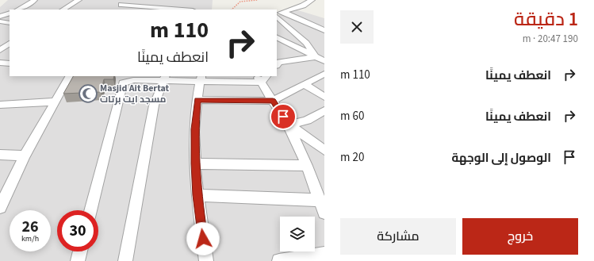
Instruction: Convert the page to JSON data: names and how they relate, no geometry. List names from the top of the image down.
{
  "places": {
    "mosque": ["Masjid Ait Bertat مسجد ايت برتات"]
  },
  "page": {
    "heading": ["1 دقيقة", "190 m · 20:47"],
    "turn": ["110 m", "انعطف يمينًا"],
    "list": [
      {
        "name": "انعطف يمينًا",
        "value": "110 m"
      },
      {
        "name": "انعطف يمينًا",
        "value": "60 m"
      },
      {
        "name": "الوصول إلى الوجهة",
        "value": "20 m"
      }
    ],
    "speed": "26 km/h",
    "limit": "30",
    "buttons": ["خروج", "مشاركة"]
  }
}
